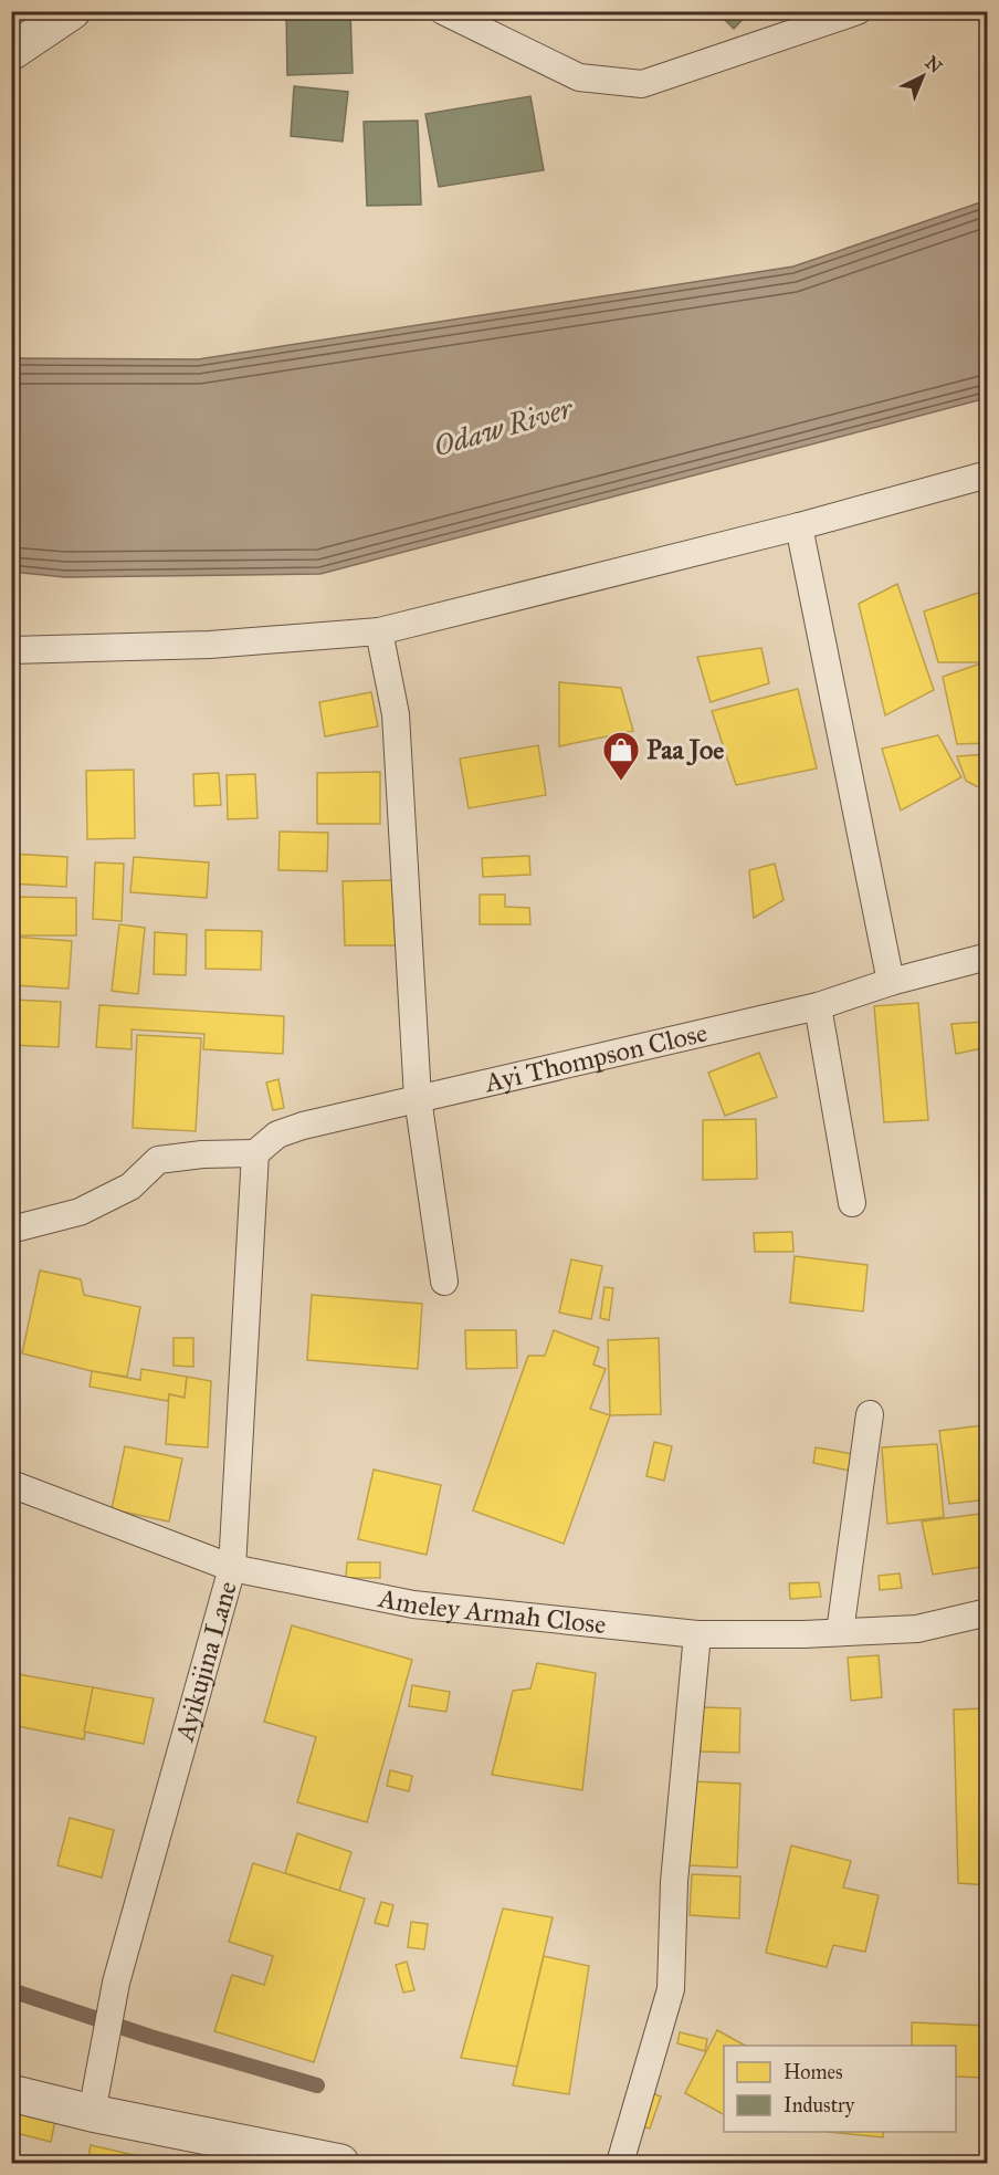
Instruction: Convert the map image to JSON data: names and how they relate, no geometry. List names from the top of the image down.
{
  "streets": {
    "lane": ["Ayi Thompson Close", "Ameley Armah Close", "Ayikujina Lane"]
  },
  "crossings": [
    ["Ayi Thompson Close", "Ayikujina Lane"],
    ["Ameley Armah Close", "Ayikujina Lane"]
  ],
  "water": ["Odaw River"],
  "places": {
    "shop": ["Paa Joe"]
  },
  "legend": ["Homes", "Industry"],
  "north": "top right"
}
